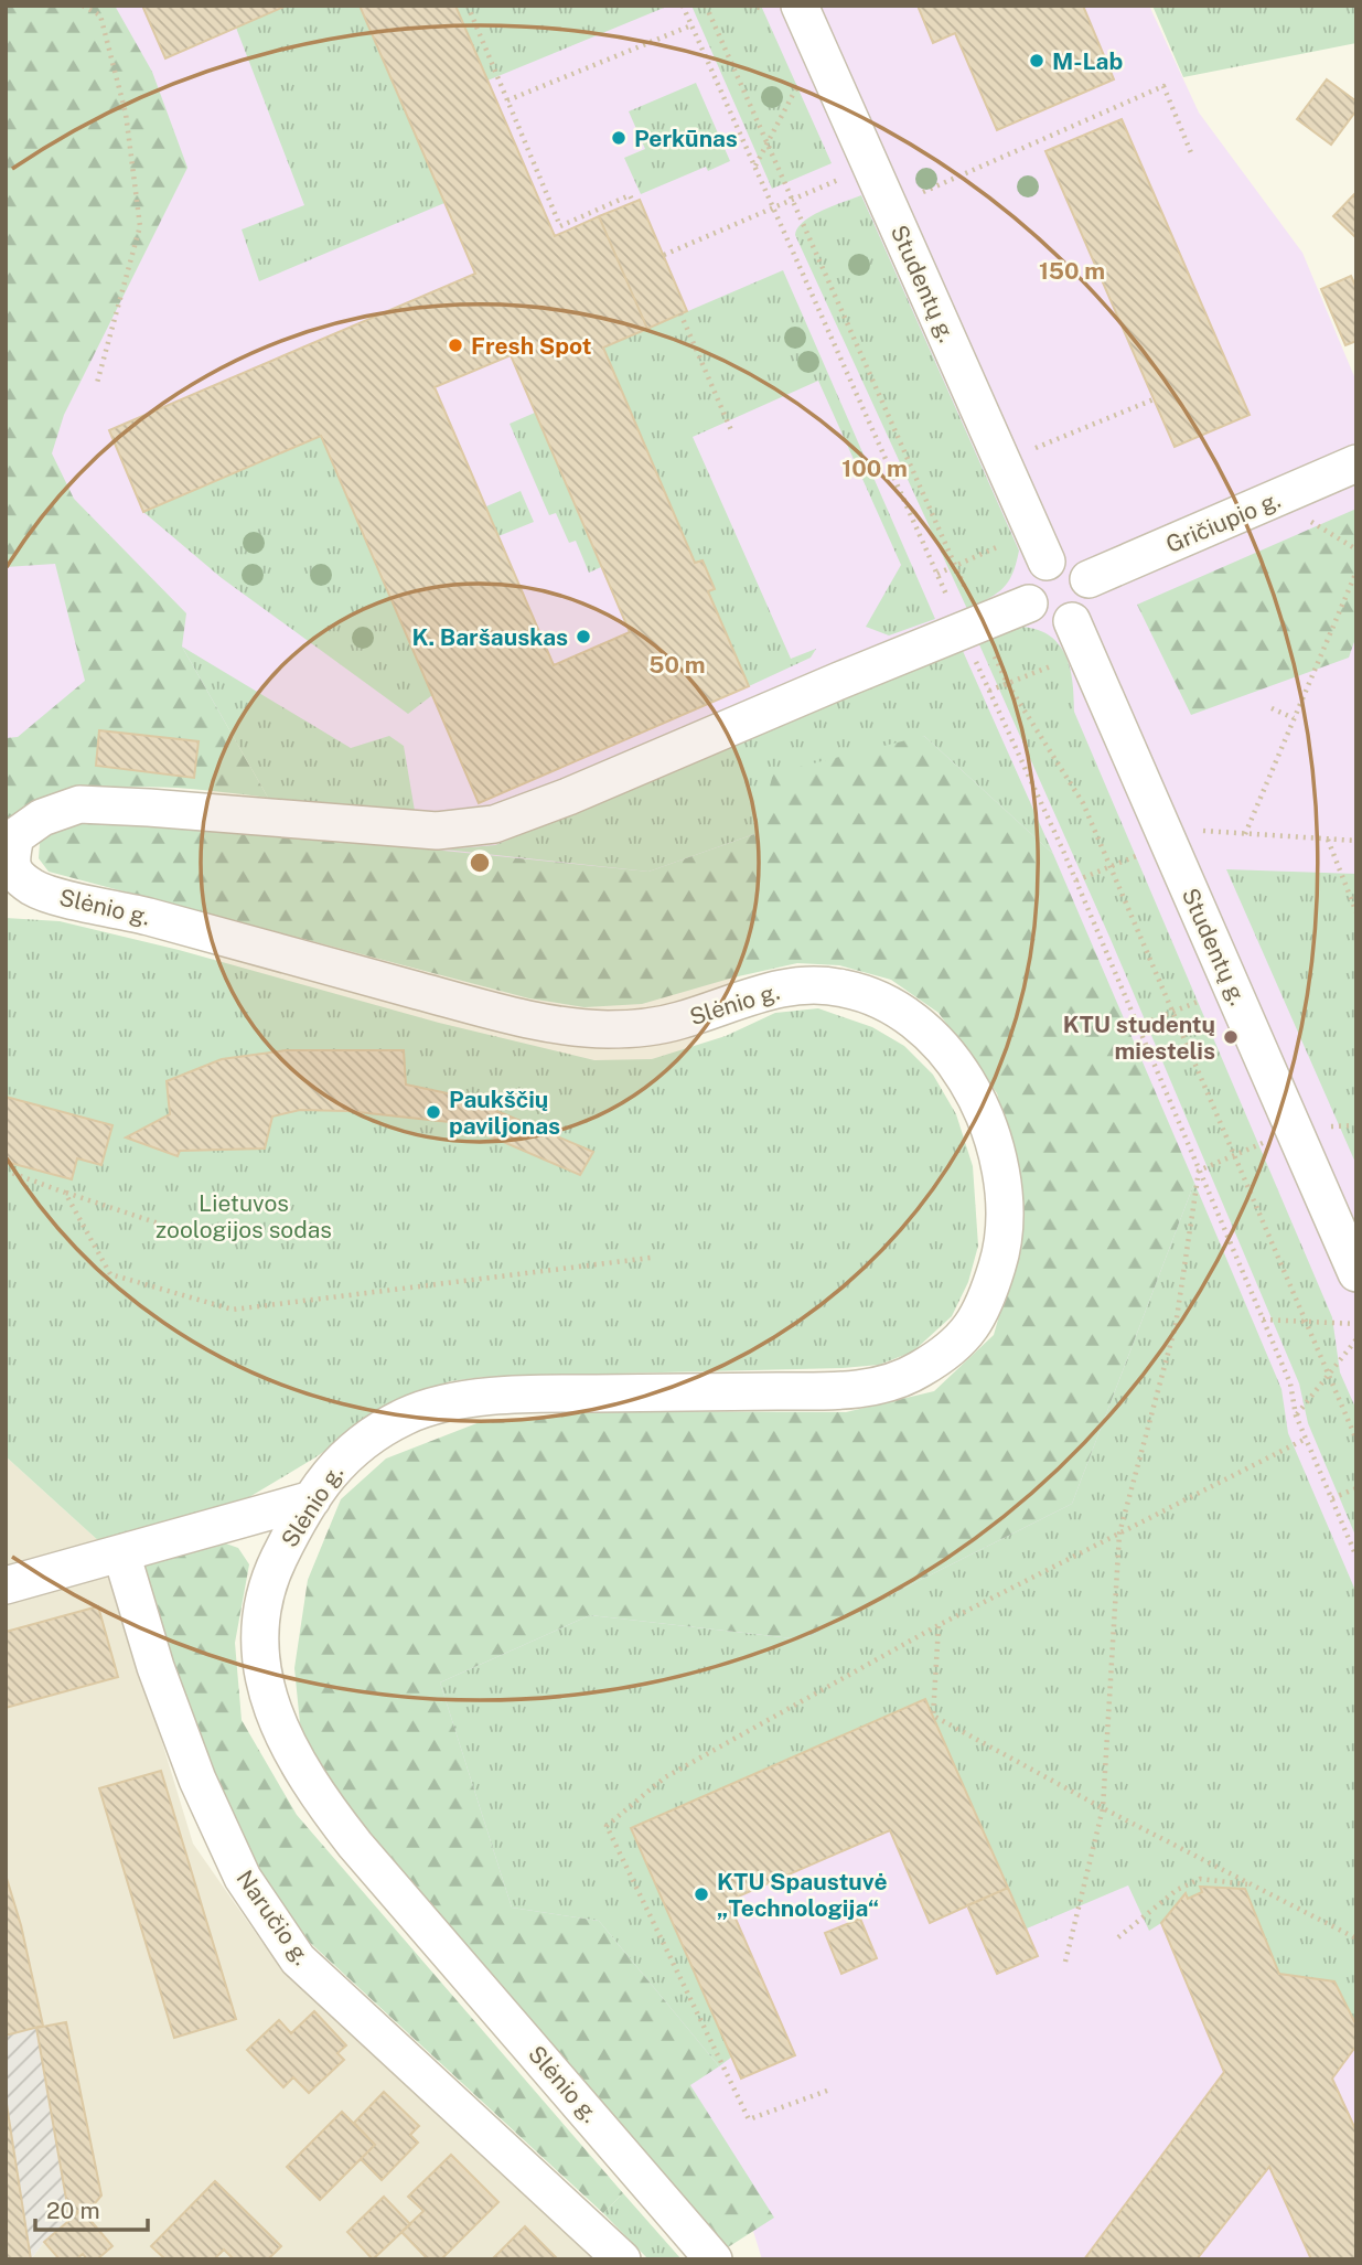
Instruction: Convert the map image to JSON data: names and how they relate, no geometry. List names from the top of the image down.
{
  "streets": {
    "street": [
      "Studentų g.",
      "Gričiupio g.",
      "Slėnio g.",
      "Naručio g."
    ]
  },
  "parks": ["Lietuvos zoologijos sodas"],
  "places": [
    "M-Lab",
    "Perkūnas",
    "Fresh Spot",
    "K. Baršauskas",
    "KTU studentų miestelis",
    "Paukščių paviljonas",
    "KTU Spaustuvė „Technologija“"
  ],
  "scale_bar": "20 m",
  "rings": ["150 m", "100 m", "50 m"]
}
